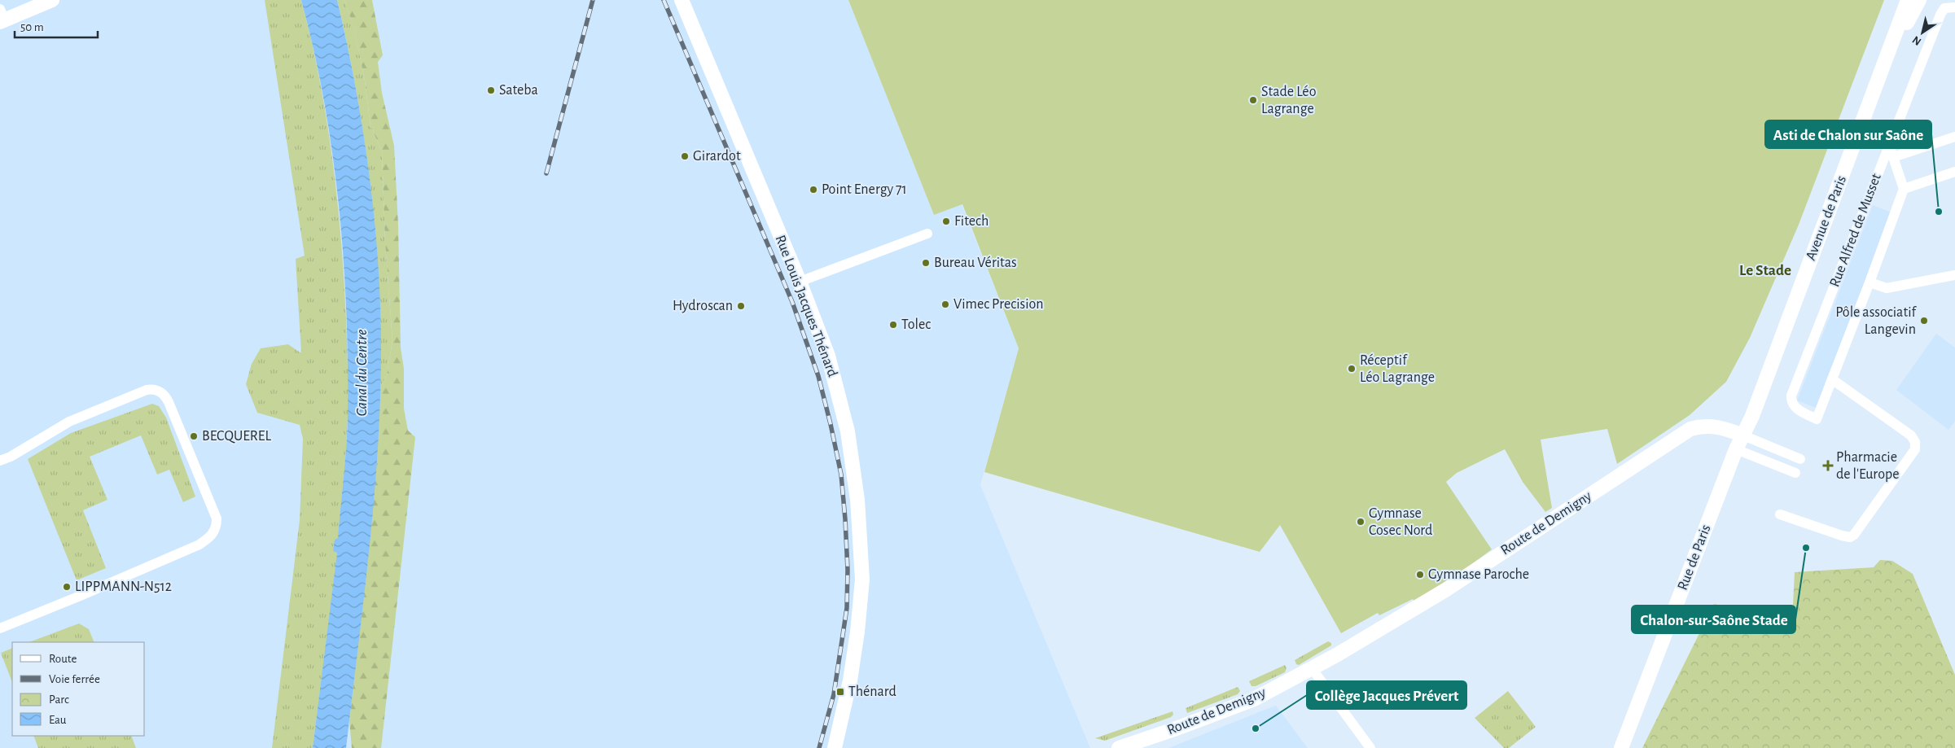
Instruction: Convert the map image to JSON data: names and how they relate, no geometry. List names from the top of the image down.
{
  "streets": {
    "main road": [
      "Avenue de Paris",
      "Rue Louis Jacques Thénard",
      "Route de Demigny",
      "Rue de Paris"
    ],
    "street": ["Rue Alfred de Musset"]
  },
  "crossings": [
    ["Avenue de Paris", "Route de Demigny"],
    ["Avenue de Paris", "Rue de Paris"],
    ["Route de Demigny", "Rue de Paris"]
  ],
  "districts": ["Le Stade"],
  "water": ["Canal du Centre"],
  "places": {
    "other": [
      "Sateba",
      "Stade Léo Lagrange",
      "Girardot",
      "Point Energy 71",
      "Asti de Chalon sur Saône",
      "Fitech",
      "Bureau Véritas",
      "Vimec Precision",
      "Hydroscan",
      "Pôle associatif Langevin",
      "Tolec",
      "Réceptif Léo Lagrange",
      "BECQUEREL",
      "Gymnase Cosec Nord",
      "Chalon-sur-Saône Stade",
      "Gymnase Paroche",
      "LIPPMANN-N512",
      "Collège Jacques Prévert"
    ],
    "health": ["Pharmacie de l'Europe"],
    "transit": ["Thénard"]
  },
  "legend": [
    "Route",
    "Voie ferrée",
    "Parc",
    "Eau"
  ],
  "scale_bar": "50 m",
  "north": "bottom left"
}
